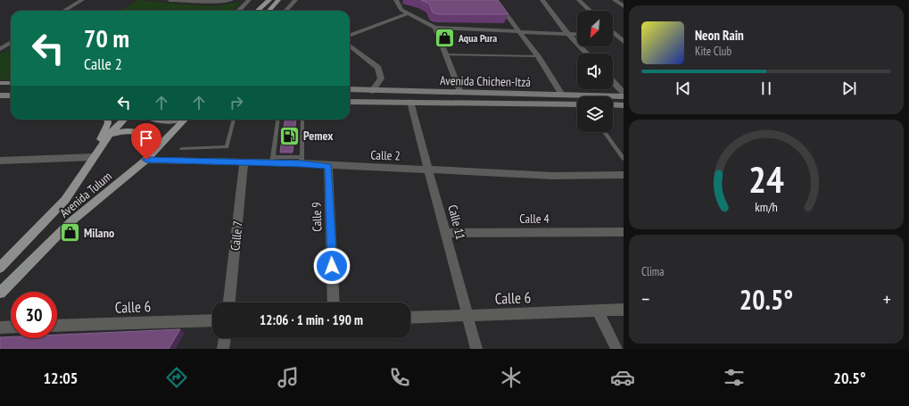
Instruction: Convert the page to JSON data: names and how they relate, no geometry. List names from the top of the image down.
{
  "streets": {
    "main road": ["Avenida Chichen-Itzá", "Avenida Tulum"],
    "street": [
      "Calle 2",
      "Calle 9",
      "Calle 4",
      "Calle 11",
      "Calle 7",
      "Calle 6"
    ]
  },
  "crossings": [
    ["Avenida Chichen-Itzá", "Calle 11"],
    ["Calle 2", "Avenida Tulum"],
    ["Calle 2", "Calle 9"],
    ["Calle 2", "Calle 11"],
    ["Calle 2", "Calle 7"],
    ["Calle 4", "Calle 11"],
    ["Calle 11", "Calle 6"]
  ],
  "places": {
    "shop": ["Aqua Pura", "Milano"],
    "fuel station": ["Pemex"]
  },
  "north": "bottom left",
  "page": {
    "turn": ["70 m", "Calle 2"],
    "song": ["Neon Rain", "Kite Club"],
    "tile": "Clima",
    "heat": ["−", "20.5°", "+"],
    "limit": "30",
    "trip": "12:06 · 1 min · 190 m",
    "tabs": ["12:05", "20.5°"],
    "gauge": ["24", "km/h"]
  }
}
